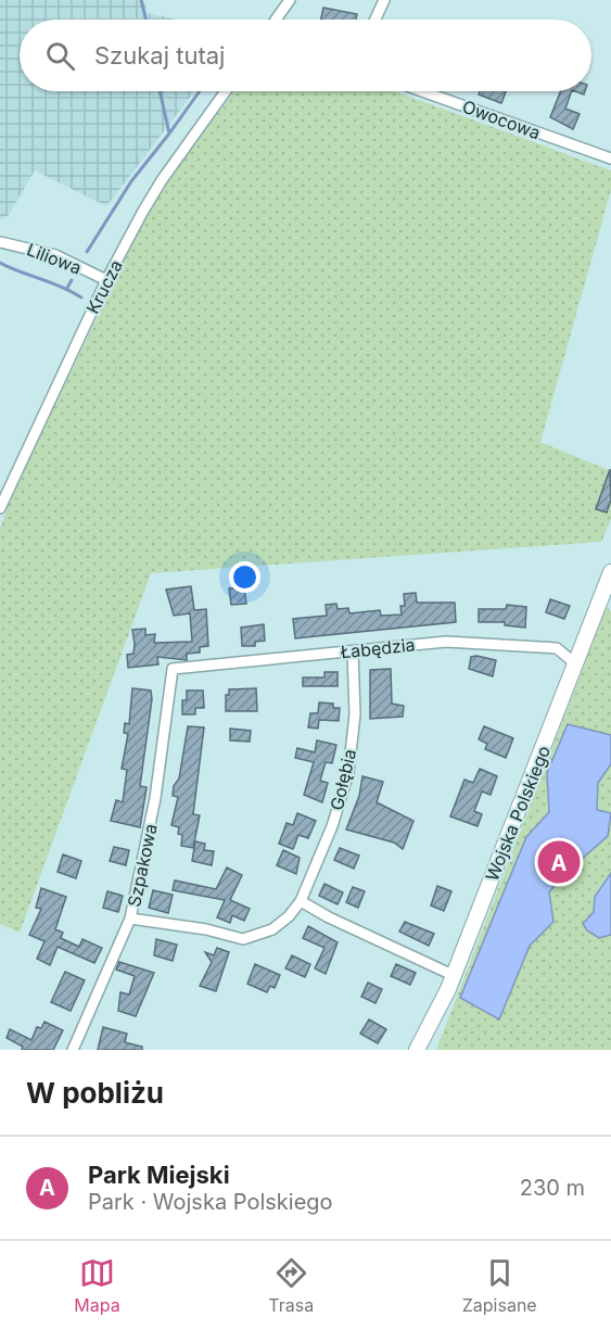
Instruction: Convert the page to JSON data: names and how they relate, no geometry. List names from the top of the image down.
{
  "streets": {
    "street": [
      "Owocowa",
      "Liliowa",
      "Krucza",
      "Łabędzia",
      "Gołębia",
      "Wojska Polskiego",
      "Szpakowa"
    ]
  },
  "crossings": [
    ["Liliowa", "Krucza"],
    ["Łabędzia", "Gołębia"],
    ["Łabędzia", "Wojska Polskiego"],
    ["Łabędzia", "Szpakowa"]
  ],
  "page": {
    "search": "Szukaj tutaj",
    "pins": "A",
    "heading": "W pobliżu",
    "list": [
      {
        "mark": "A",
        "name": "Park Miejski",
        "note": "Park · Wojska Polskiego",
        "value": "230 m"
      }
    ],
    "nav": ["Mapa", "Trasa", "Zapisane"]
  }
}
